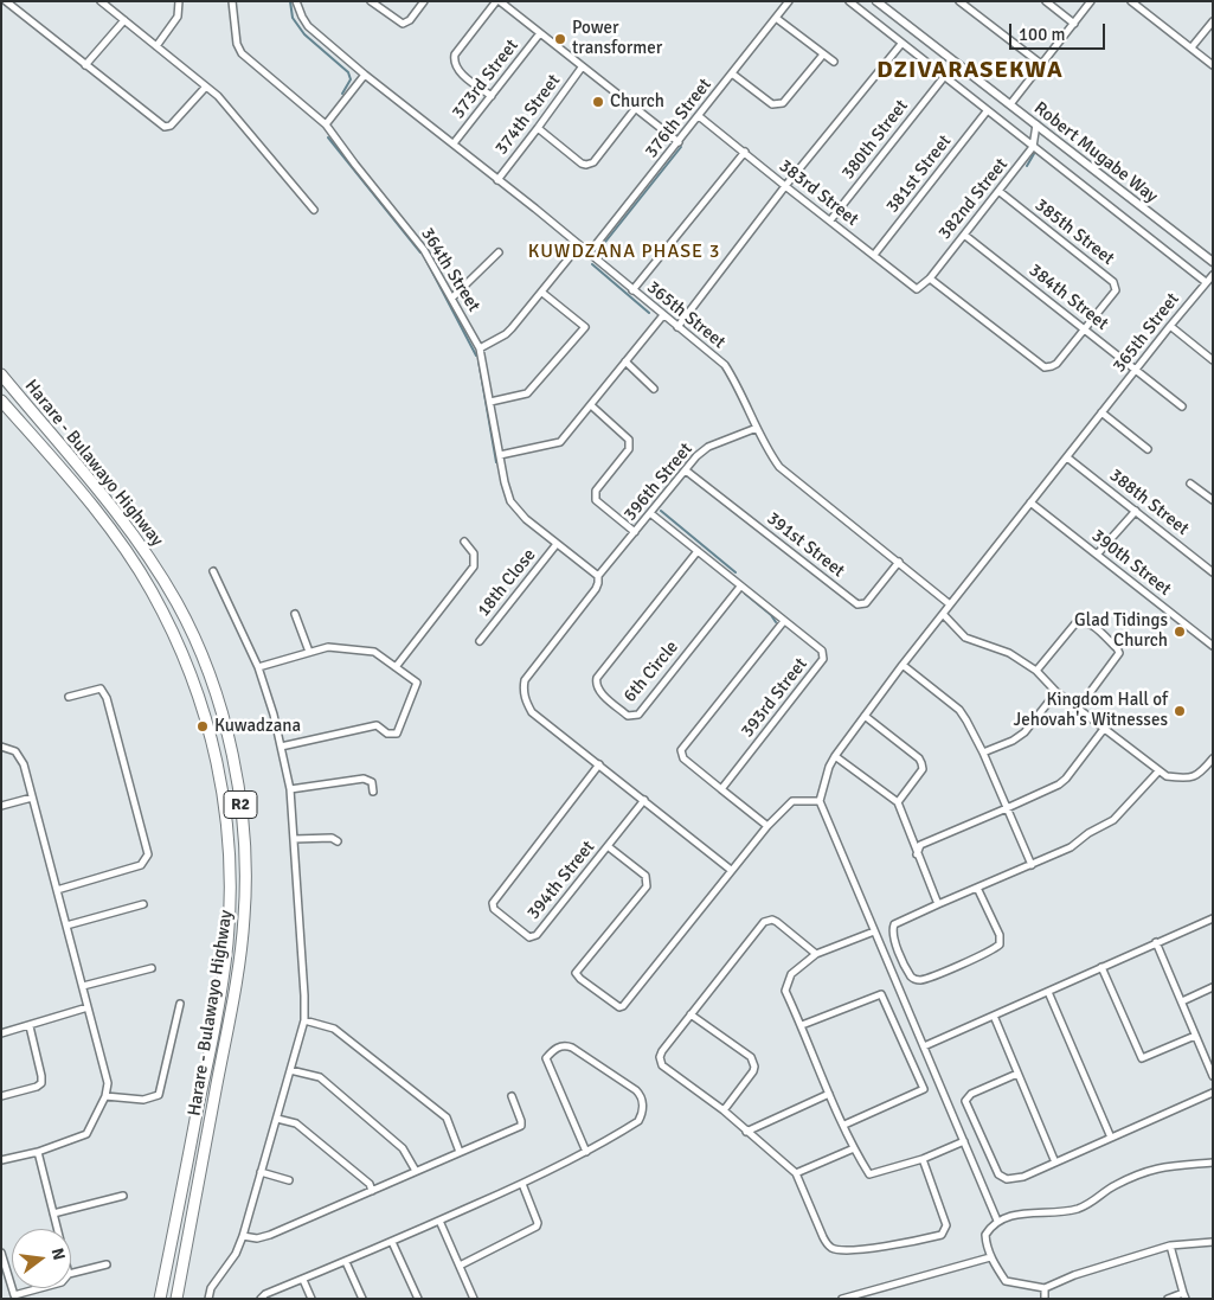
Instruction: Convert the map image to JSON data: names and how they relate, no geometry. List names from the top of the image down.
{
  "streets": {
    "highway": ["Harare - Bulawayo Highway", "R2"],
    "street": [
      "373rd Street",
      "374th Street",
      "376th Street",
      "380th Street",
      "Robert Mugabe Way",
      "381st Street",
      "383rd Street",
      "382nd Street",
      "385th Street",
      "364th Street",
      "384th Street",
      "365th Street",
      "396th Street",
      "388th Street",
      "391st Street",
      "390th Street",
      "18th Close",
      "6th Circle",
      "393rd Street",
      "394th Street"
    ]
  },
  "crossings": [
    ["373rd Street", "365th Street"],
    ["374th Street", "365th Street"],
    ["376th Street", "383rd Street"],
    ["376th Street", "365th Street"],
    ["380th Street", "383rd Street"],
    ["Robert Mugabe Way", "382nd Street"],
    ["381st Street", "383rd Street"],
    ["383rd Street", "382nd Street"],
    ["382nd Street", "385th Street"],
    ["382nd Street", "384th Street"],
    ["385th Street", "384th Street"],
    ["364th Street", "396th Street"],
    ["364th Street", "18th Close"],
    ["384th Street", "365th Street"],
    ["365th Street", "396th Street"],
    ["365th Street", "388th Street"],
    ["365th Street", "391st Street"],
    ["365th Street", "390th Street"],
    ["396th Street", "391st Street"],
    ["396th Street", "393rd Street"],
    ["396th Street", "394th Street"],
    ["6th Circle", "393rd Street"]
  ],
  "districts": ["DZIVARASEKWA", "KUWDZANA PHASE 3"],
  "places": [
    "Power transformer",
    "Church",
    "Glad Tidings Church",
    "Kingdom Hall of Jehovah's Witnesses",
    "Kuwadzana"
  ],
  "scale_bar": "100 m",
  "north": "right"
}
